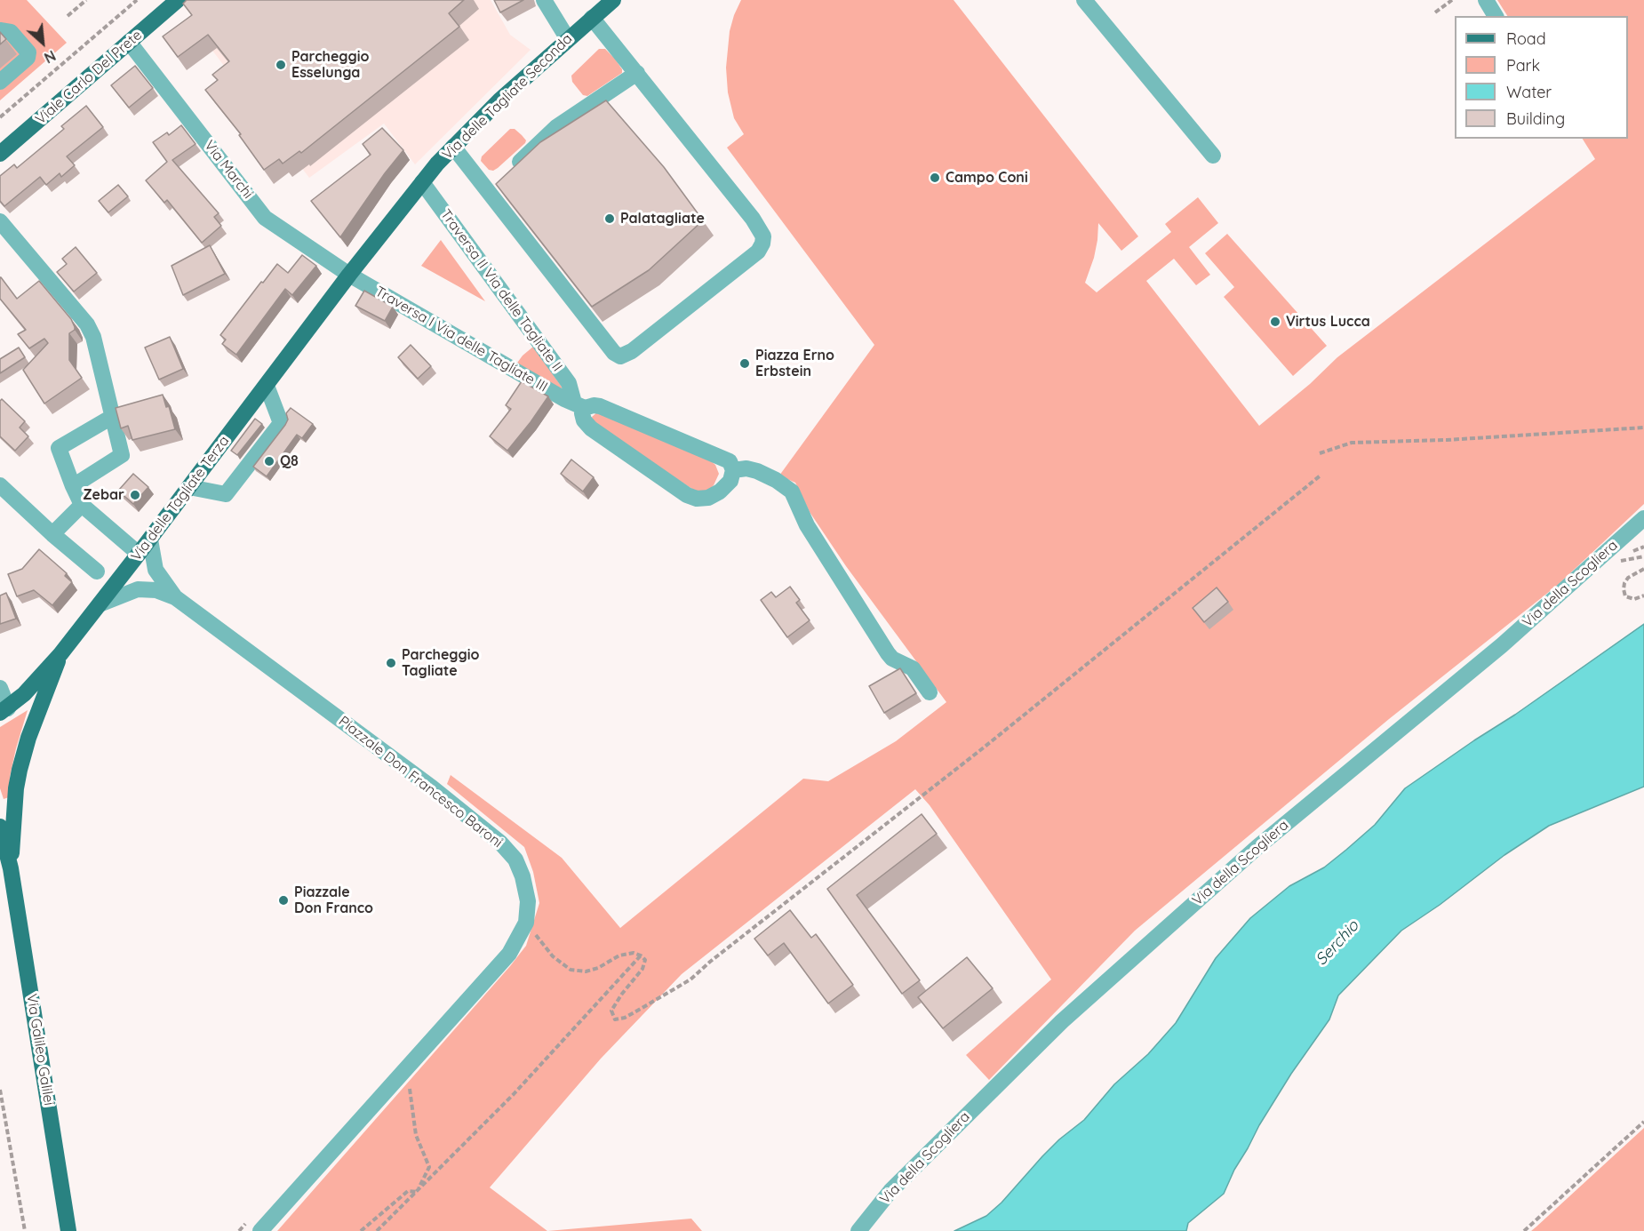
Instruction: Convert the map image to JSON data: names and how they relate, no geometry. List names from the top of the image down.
{
  "streets": {
    "main road": [
      "Viale Carlo Del Prete",
      "Via delle Tagliate Seconda",
      "Via delle Tagliate Terza",
      "Via Galileo Galilei"
    ],
    "street": [
      "Via Marchi",
      "Traversa II Via delle Tagliate II",
      "Traversa I Via delle Tagliate III",
      "Via della Scogliera",
      "Piazzale Don Francesco Baroni"
    ]
  },
  "crossings": [
    ["Viale Carlo Del Prete", "Via Marchi"],
    ["Via delle Tagliate Seconda", "Via Marchi"],
    ["Via delle Tagliate Seconda", "Traversa II Via delle Tagliate II"],
    ["Via delle Tagliate Seconda", "Traversa I Via delle Tagliate III"],
    ["Via delle Tagliate Seconda", "Via delle Tagliate Terza"],
    ["Via Marchi", "Traversa I Via delle Tagliate III"],
    ["Via Marchi", "Via delle Tagliate Terza"],
    ["Traversa II Via delle Tagliate II", "Traversa I Via delle Tagliate III"],
    ["Traversa I Via delle Tagliate III", "Via delle Tagliate Terza"],
    ["Via delle Tagliate Terza", "Piazzale Don Francesco Baroni"],
    ["Via delle Tagliate Terza", "Via Galileo Galilei"]
  ],
  "water": ["Serchio"],
  "places": [
    "Parcheggio Esselunga",
    "Campo Coni",
    "Palatagliate",
    "Virtus Lucca",
    "Piazza Erno Erbstein",
    "Q8",
    "Zebar",
    "Parcheggio Tagliate",
    "Piazzale Don Franco"
  ],
  "legend": [
    "Road",
    "Park",
    "Water",
    "Building"
  ],
  "north": "bottom right"
}
